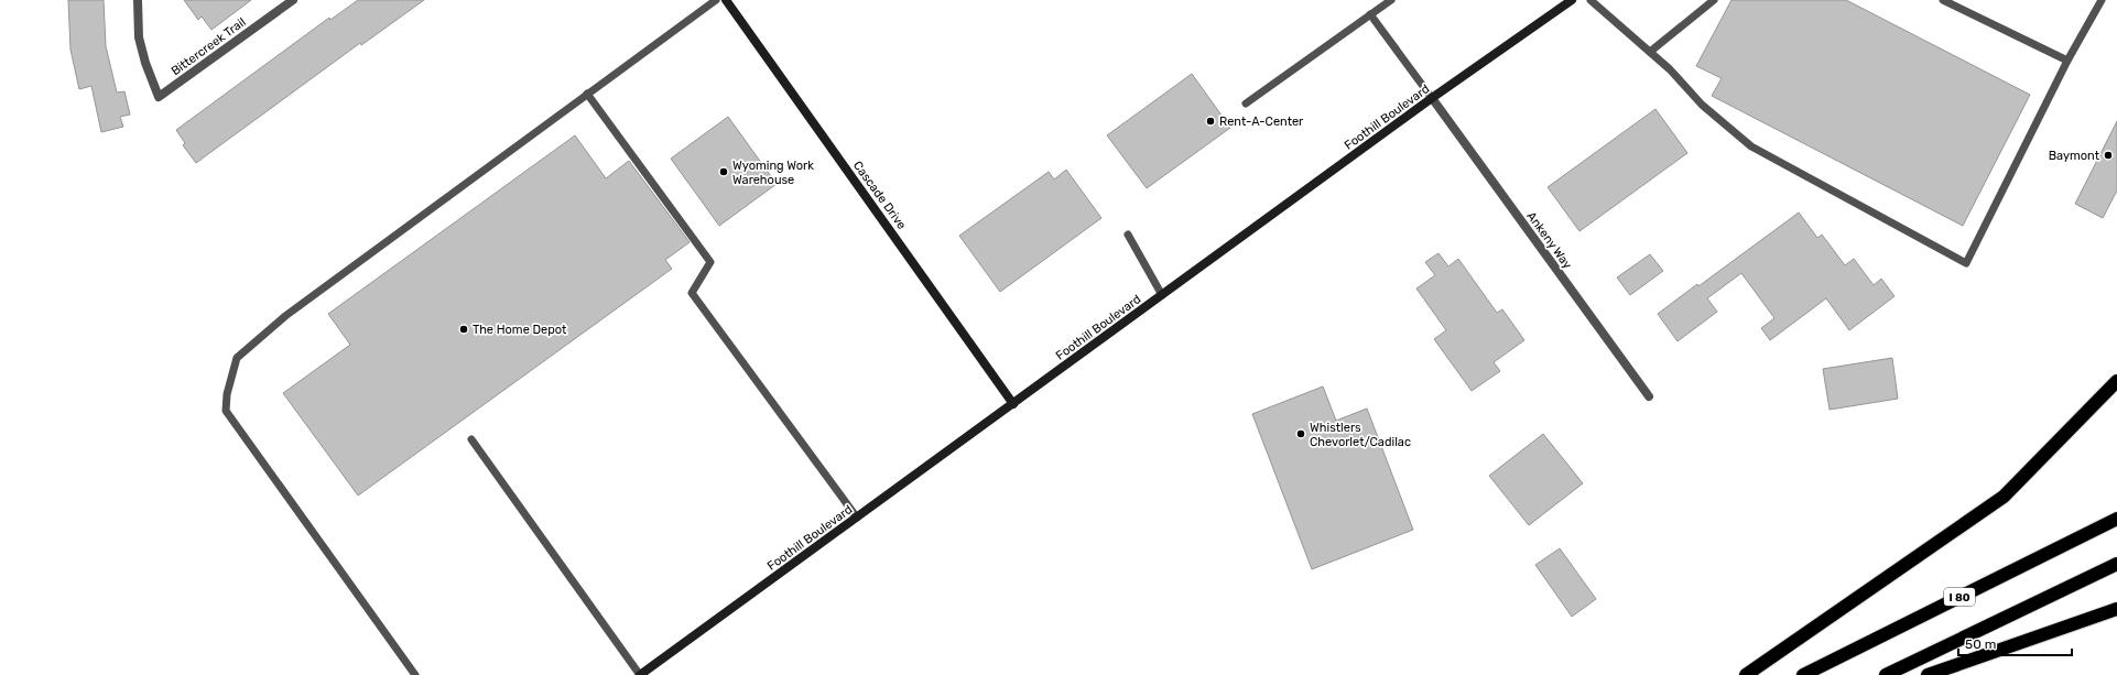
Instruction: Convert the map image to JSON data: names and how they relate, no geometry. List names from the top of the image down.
{
  "streets": {
    "highway": ["I 80"],
    "street": [
      "Bittercreek Trail",
      "Foothill Boulevard",
      "Cascade Drive",
      "Ankeny Way"
    ]
  },
  "crossings": [
    ["Foothill Boulevard", "Cascade Drive"],
    ["Foothill Boulevard", "Ankeny Way"]
  ],
  "places": [
    "Rent-A-Center",
    "Baymont",
    "Wyoming Work Warehouse",
    "The Home Depot",
    "Whistlers Chevorlet/Cadilac"
  ],
  "scale_bar": "50 m"
}
